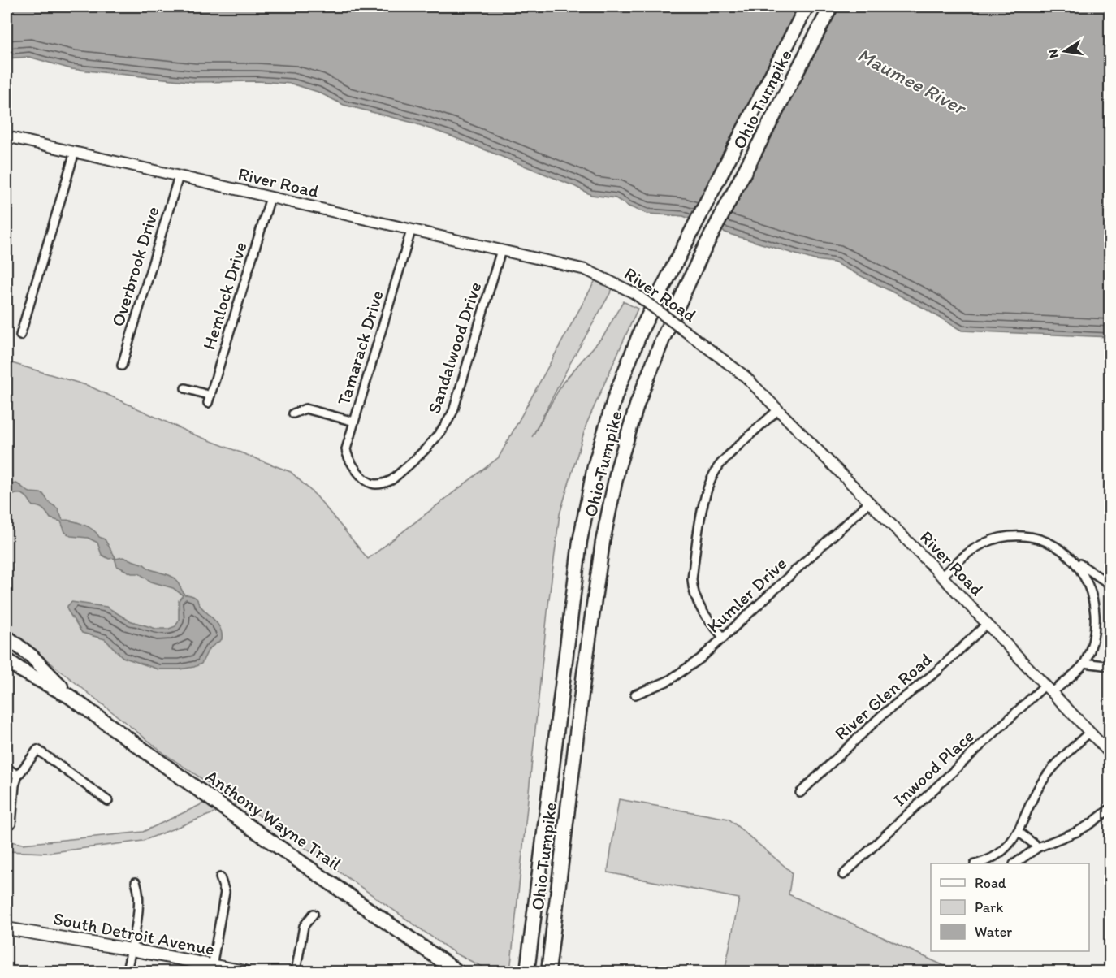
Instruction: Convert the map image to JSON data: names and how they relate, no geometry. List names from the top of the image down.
{
  "streets": {
    "highway": ["Ohio Turnpike", "Anthony Wayne Trail"],
    "main road": ["South Detroit Avenue"],
    "street": [
      "River Road",
      "Overbrook Drive",
      "Hemlock Drive",
      "Tamarack Drive",
      "Sandalwood Drive",
      "Kumler Drive",
      "River Glen Road",
      "Inwood Place"
    ]
  },
  "crossings": [
    ["River Road", "Overbrook Drive"],
    ["River Road", "Hemlock Drive"],
    ["River Road", "Tamarack Drive"],
    ["River Road", "Sandalwood Drive"],
    ["River Road", "Kumler Drive"],
    ["River Road", "River Glen Road"],
    ["River Road", "Inwood Place"],
    ["Tamarack Drive", "Sandalwood Drive"]
  ],
  "water": ["Maumee River"],
  "legend": ["Road", "Park", "Water"],
  "north": "left"
}
